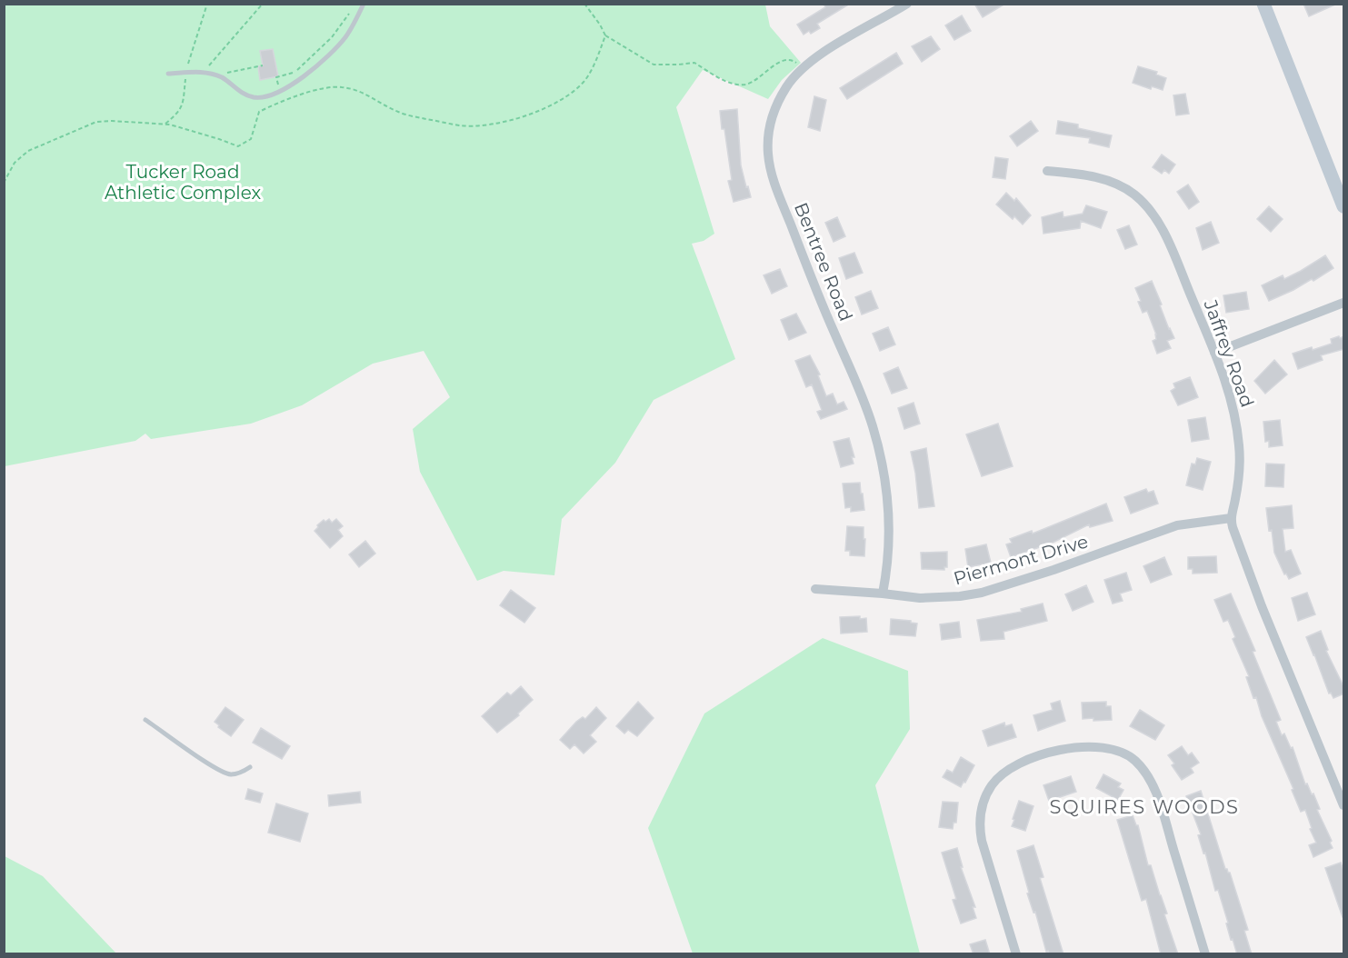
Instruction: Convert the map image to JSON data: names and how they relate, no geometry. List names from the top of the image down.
{
  "streets": {
    "street": ["Bentree Road", "Jaffrey Road", "Piermont Drive"]
  },
  "crossings": [
    ["Bentree Road", "Piermont Drive"],
    ["Jaffrey Road", "Piermont Drive"]
  ],
  "districts": ["SQUIRES WOODS"],
  "parks": ["Tucker Road Athletic Complex"]
}
